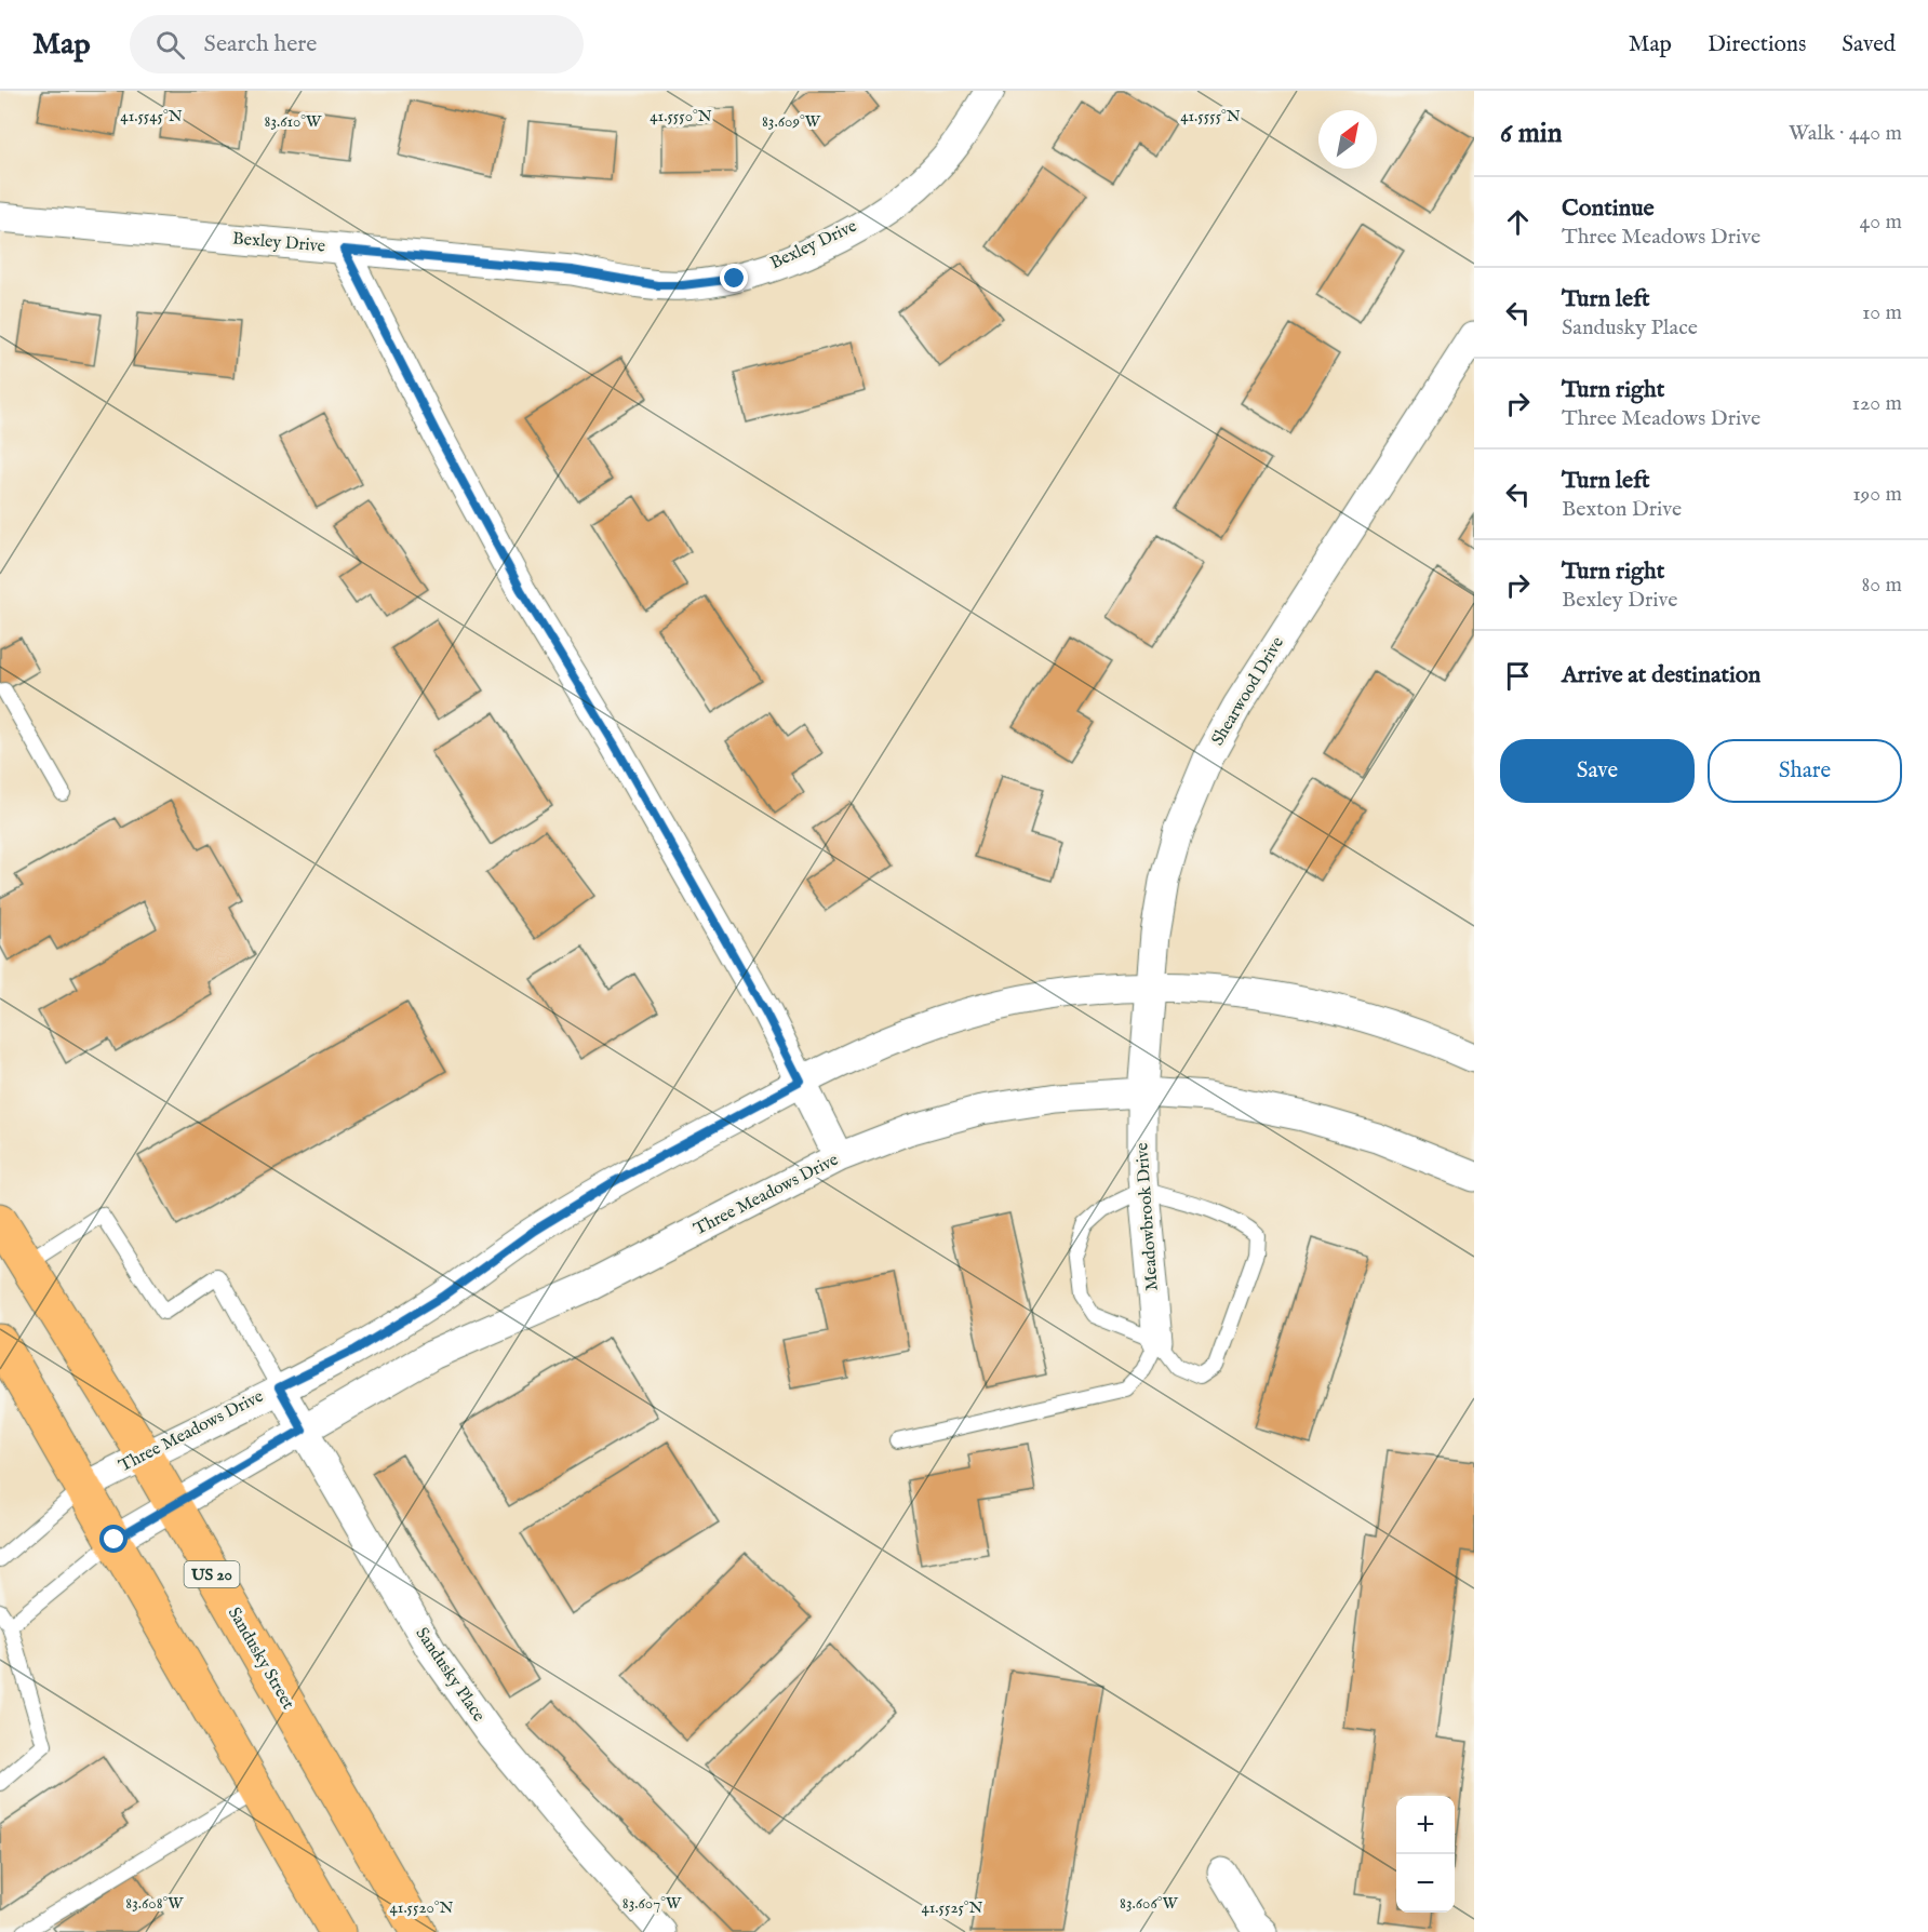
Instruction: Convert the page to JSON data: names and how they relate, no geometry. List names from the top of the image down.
{
  "streets": {
    "main road": ["US 20", "Sandusky Street"],
    "street": [
      "Bexley Drive",
      "Shearwood Drive",
      "Three Meadows Drive",
      "Meadowbrook Drive",
      "Sandusky Place"
    ]
  },
  "crossings": [
    ["Shearwood Drive", "Three Meadows Drive"],
    ["Shearwood Drive", "Meadowbrook Drive"],
    ["Three Meadows Drive", "Meadowbrook Drive"],
    ["Three Meadows Drive", "Sandusky Street"],
    ["Three Meadows Drive", "Sandusky Place"]
  ],
  "north": "top right",
  "page": {
    "header": "Map",
    "search": "Search here",
    "nav": ["Map", "Directions", "Saved"],
    "heading": ["6 min", "Walk · 440 m"],
    "list": [
      ["Continue", "Three Meadows Drive", "40 m"],
      ["Turn left", "Sandusky Place", "10 m"],
      ["Turn right", "Three Meadows Drive", "120 m"],
      ["Turn left", "Bexton Drive", "190 m"],
      ["Turn right", "Bexley Drive", "80 m"],
      "Arrive at destination"
    ],
    "buttons": ["Save", "Share"],
    "map_buttons": ["+", "−"]
  },
  "coordinates": [
    "41.5550°N",
    "41.5545°N",
    "41.5555°N",
    "83.610°W",
    "83.609°W",
    "83.608°W",
    "83.607°W",
    "83.606°W",
    "41.5520°N",
    "41.5525°N"
  ]
}
